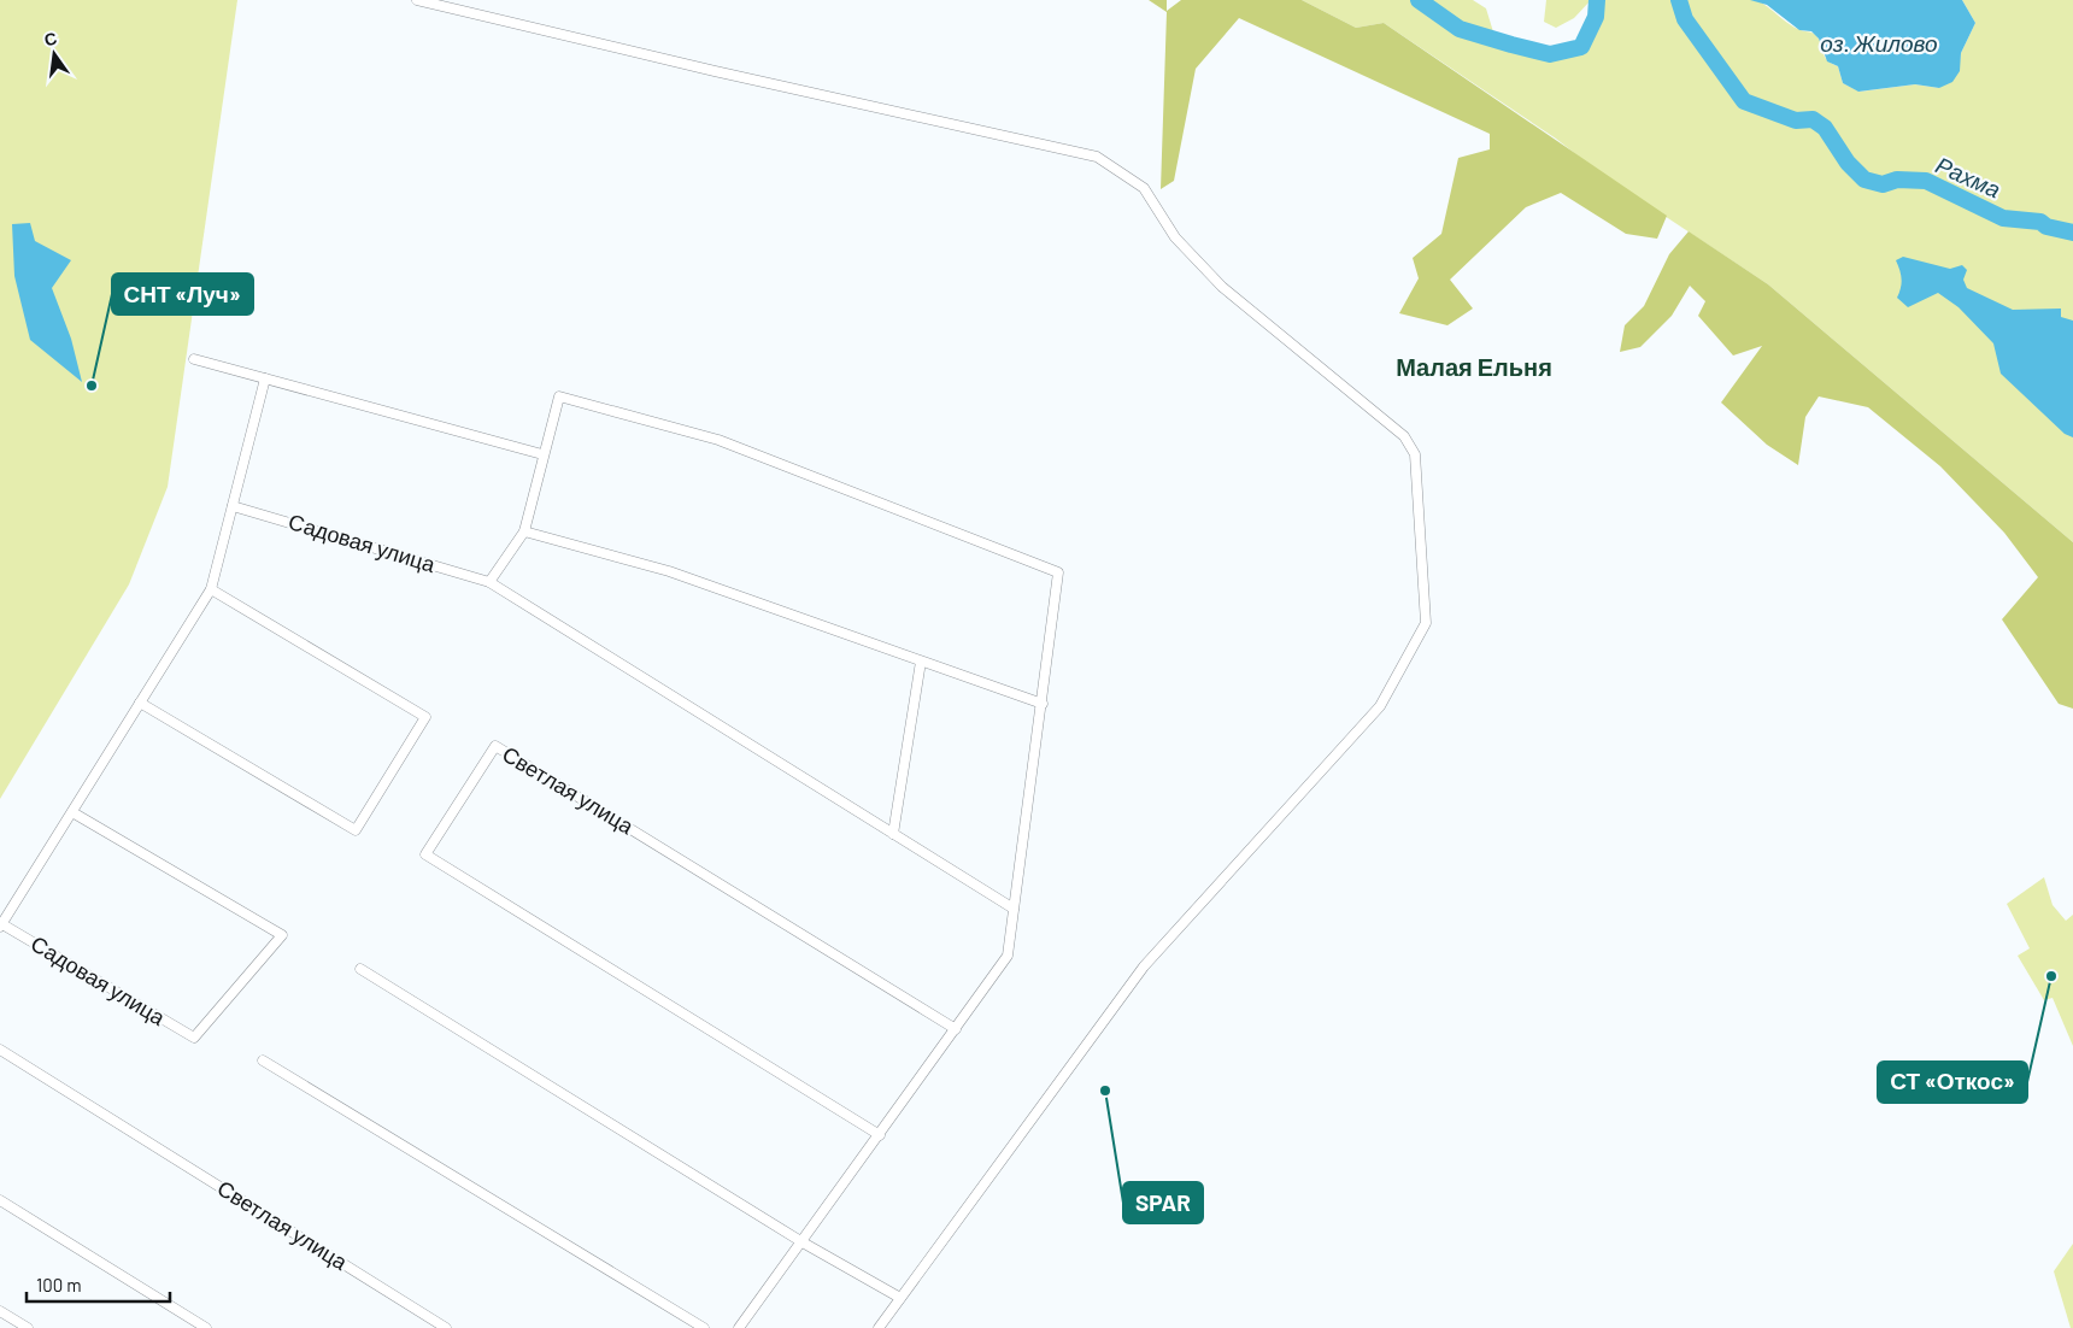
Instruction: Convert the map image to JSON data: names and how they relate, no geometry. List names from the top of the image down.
{
  "streets": {
    "street": ["Садовая улица", "Светлая улица"]
  },
  "districts": ["Малая Ельня"],
  "water": ["оз. Жилово", "Рахма"],
  "places": ["СНТ «Луч»", "СТ «Откос»", "SPAR"],
  "scale_bar": "100 m",
  "north": "top"
}
